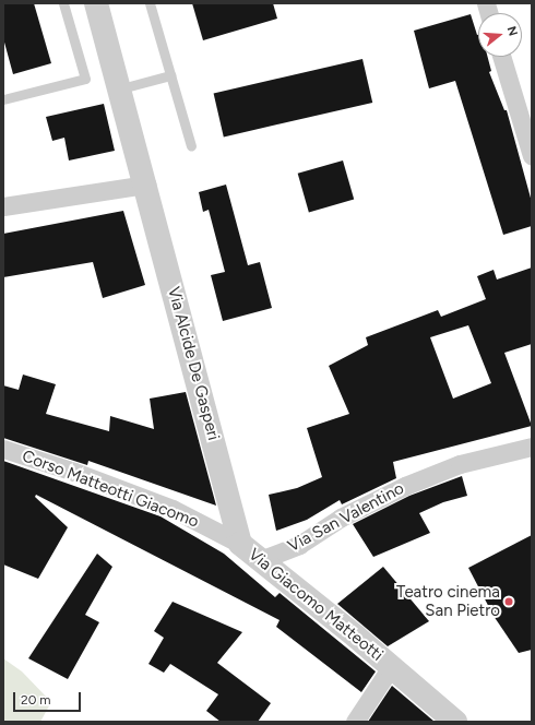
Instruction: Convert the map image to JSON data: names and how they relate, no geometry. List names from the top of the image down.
{
  "streets": {
    "street": [
      "Via Alcide De Gasperi",
      "Corso Matteotti Giacomo",
      "Via San Valentino",
      "Via Giacomo Matteotti"
    ]
  },
  "crossings": [
    ["Via Alcide De Gasperi", "Corso Matteotti Giacomo"],
    ["Via Alcide De Gasperi", "Via Giacomo Matteotti"],
    ["Corso Matteotti Giacomo", "Via Giacomo Matteotti"],
    ["Via San Valentino", "Via Giacomo Matteotti"]
  ],
  "places": ["Teatro cinema San Pietro"],
  "scale_bar": "20 m",
  "north": "right"
}
